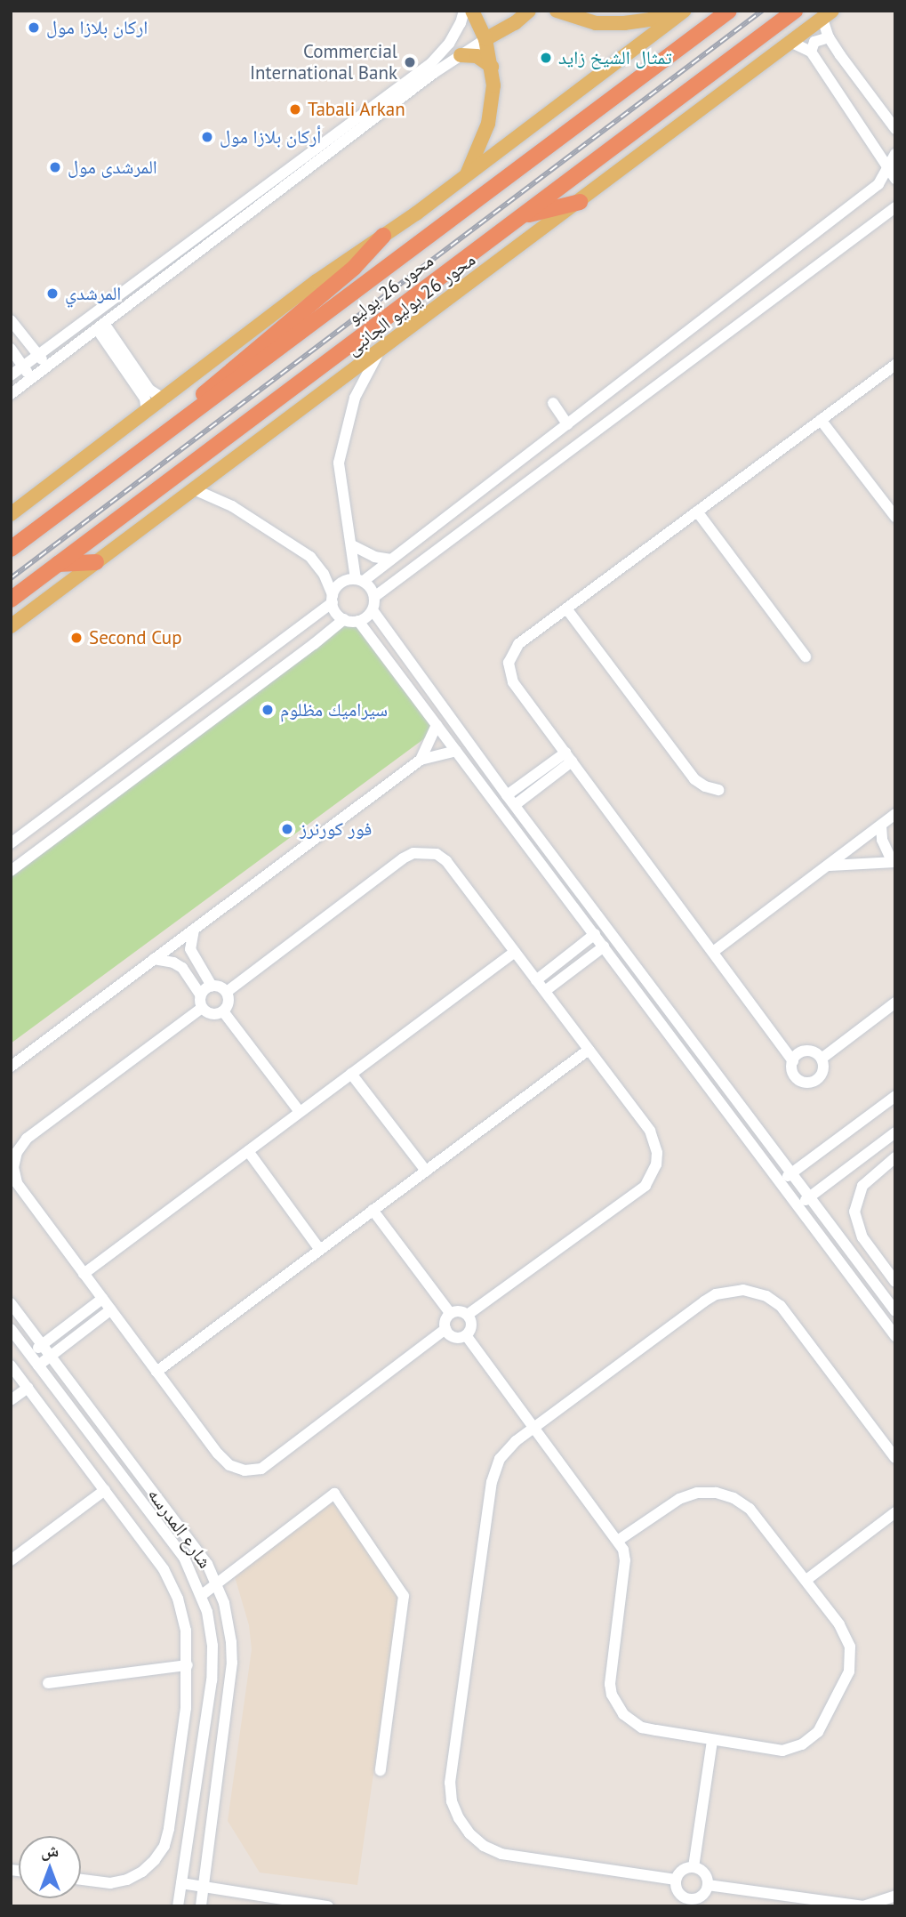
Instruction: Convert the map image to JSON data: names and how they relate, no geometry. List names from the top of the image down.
{
  "streets": {
    "highway": ["محور 26 يوليو"],
    "main road": ["محور 26 يوليو الجانبى"],
    "street": ["شارع المدرسه"]
  },
  "places": [
    "اركان بلازا مول",
    "تمثال الشيخ زايد",
    "Commercial International Bank",
    "Tabali Arkan",
    "أركان بلازا مول",
    "المرشدى مول",
    "المرشدي",
    "Second Cup",
    "سيراميك مظلوم",
    "فور كورنرز"
  ],
  "north": "top"
}
